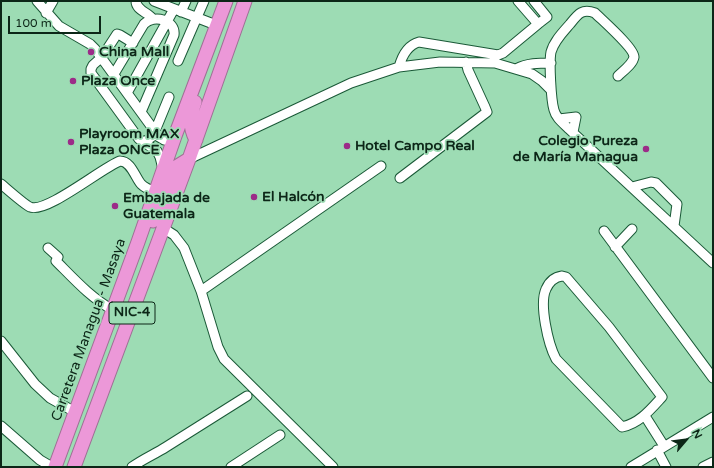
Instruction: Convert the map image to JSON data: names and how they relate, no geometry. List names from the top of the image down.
{
  "streets": {
    "highway": ["NIC-4", "Carretera Managua - Masaya"]
  },
  "places": [
    "China Mall",
    "Plaza Once",
    "Playroom MAX Plaza ONCE",
    "Hotel Campo Real",
    "Colegio Pureza de María Managua",
    "El Halcón",
    "Embajada de Guatemala"
  ],
  "scale_bar": "100 m",
  "north": "top right"
}
